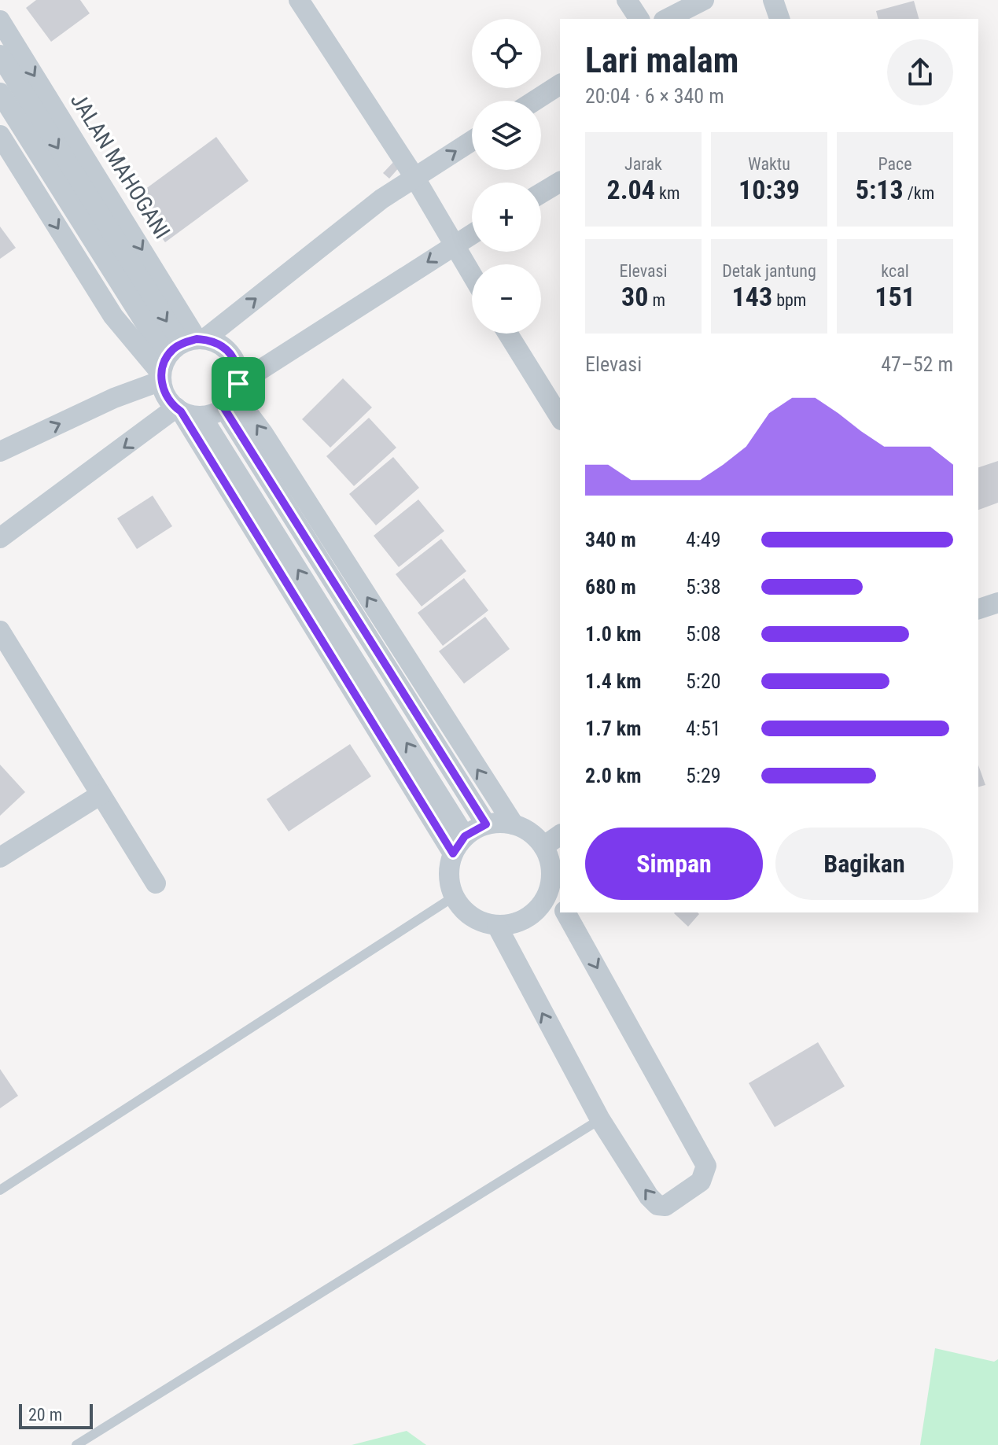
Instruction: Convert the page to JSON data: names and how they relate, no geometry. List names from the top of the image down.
{
  "streets": {
    "street": ["JALAN MAHOGANI"]
  },
  "scale_bar": "20 m",
  "page": {
    "map_buttons": ["+", "−"],
    "heading": ["Lari malam", "20:04 · 6 × 340 m"],
    "stats": [
      ["Jarak", "2.04 km"],
      ["Waktu", "10:39"],
      ["Pace", "5:13 /km"],
      ["Elevasi", "30 m"],
      ["Detak jantung", "143 bpm"],
      ["kcal", "151"]
    ],
    "chart": ["Elevasi", "47–52 m"],
    "list": [
      {
        "name": "340 m",
        "note": "4:49"
      },
      {
        "name": "680 m",
        "note": "5:38"
      },
      {
        "name": "1.0 km",
        "note": "5:08"
      },
      {
        "name": "1.4 km",
        "note": "5:20"
      },
      {
        "name": "1.7 km",
        "note": "4:51"
      },
      {
        "name": "2.0 km",
        "note": "5:29"
      }
    ],
    "buttons": ["Simpan", "Bagikan"],
    "scale": "20 m"
  }
}
